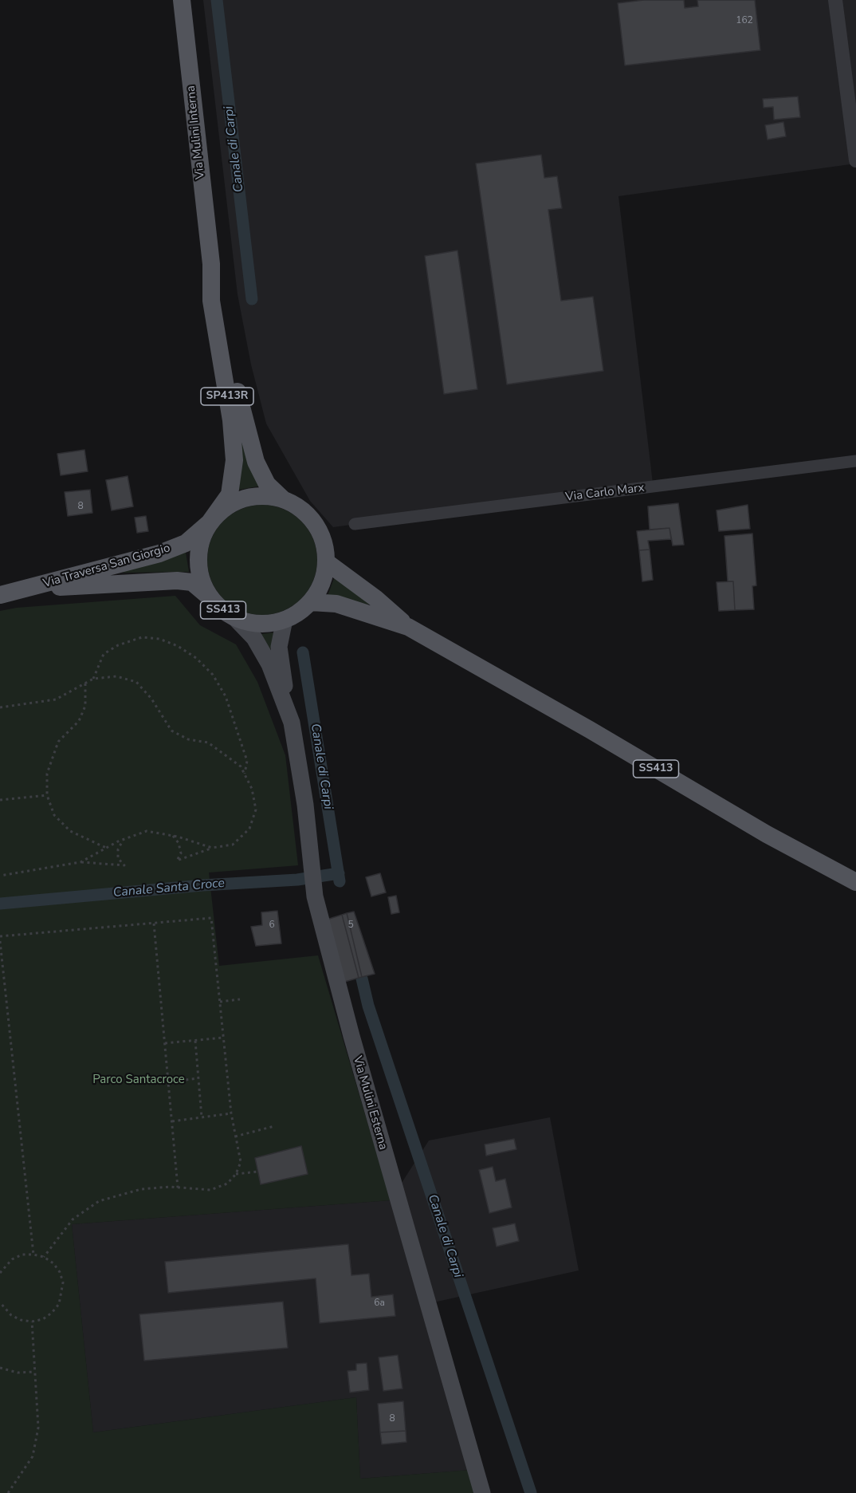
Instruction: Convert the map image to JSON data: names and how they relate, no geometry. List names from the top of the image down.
{
  "streets": {
    "main road": [
      "Via Mulini Interna",
      "SP413R",
      "Via Traversa San Giorgio",
      "SS413",
      "Via Mulini Esterna"
    ],
    "street": ["Via Carlo Marx"]
  },
  "crossings": [
    ["Via Mulini Interna", "Via Traversa San Giorgio"],
    ["Via Mulini Interna", "SS413"],
    ["Via Mulini Interna", "Via Mulini Esterna"],
    ["Via Traversa San Giorgio", "SS413"],
    ["Via Traversa San Giorgio", "Via Mulini Esterna"],
    ["SS413", "Via Mulini Esterna"]
  ],
  "water": ["Canale di Carpi", "Canale Santa Croce"],
  "parks": ["Parco Santacroce"],
  "house_numbers": [
    "162",
    "8",
    "6",
    "5",
    "6a",
    "8"
  ]
}
